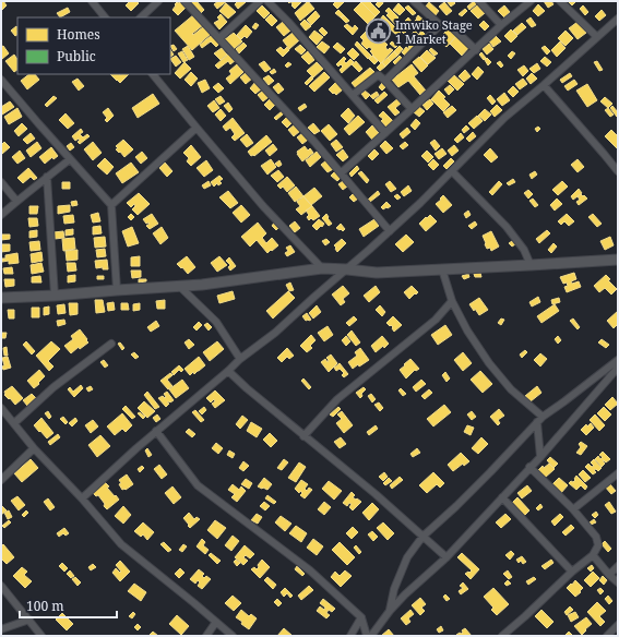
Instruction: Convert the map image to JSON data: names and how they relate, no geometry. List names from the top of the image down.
{
  "places": {
    "public building": ["Imwiko Stage 1 Market"]
  },
  "legend": ["Homes", "Public"],
  "scale_bar": "100 m"
}
